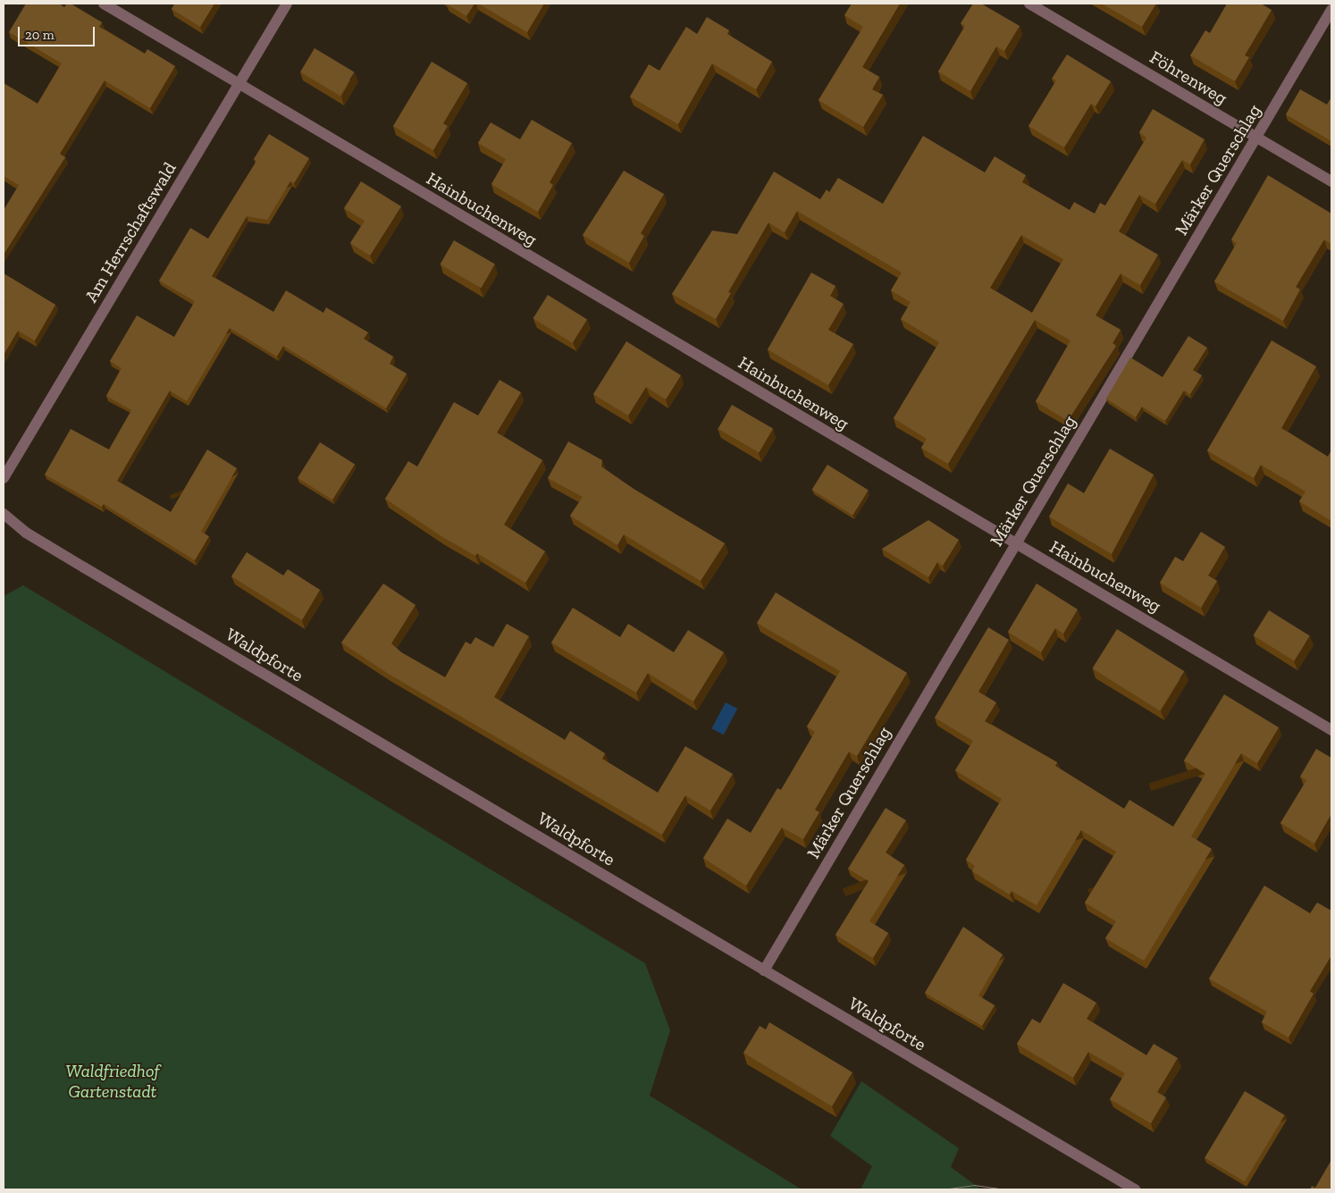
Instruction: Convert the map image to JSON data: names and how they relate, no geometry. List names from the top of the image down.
{
  "streets": {
    "street": [
      "Föhrenweg",
      "Märker Querschlag",
      "Hainbuchenweg",
      "Am Herrschaftswald",
      "Waldpforte"
    ]
  },
  "crossings": [
    ["Föhrenweg", "Märker Querschlag"],
    ["Märker Querschlag", "Hainbuchenweg"],
    ["Märker Querschlag", "Waldpforte"],
    ["Hainbuchenweg", "Am Herrschaftswald"]
  ],
  "parks": ["Waldfriedhof Gartenstadt"],
  "scale_bar": "20 m"
}
